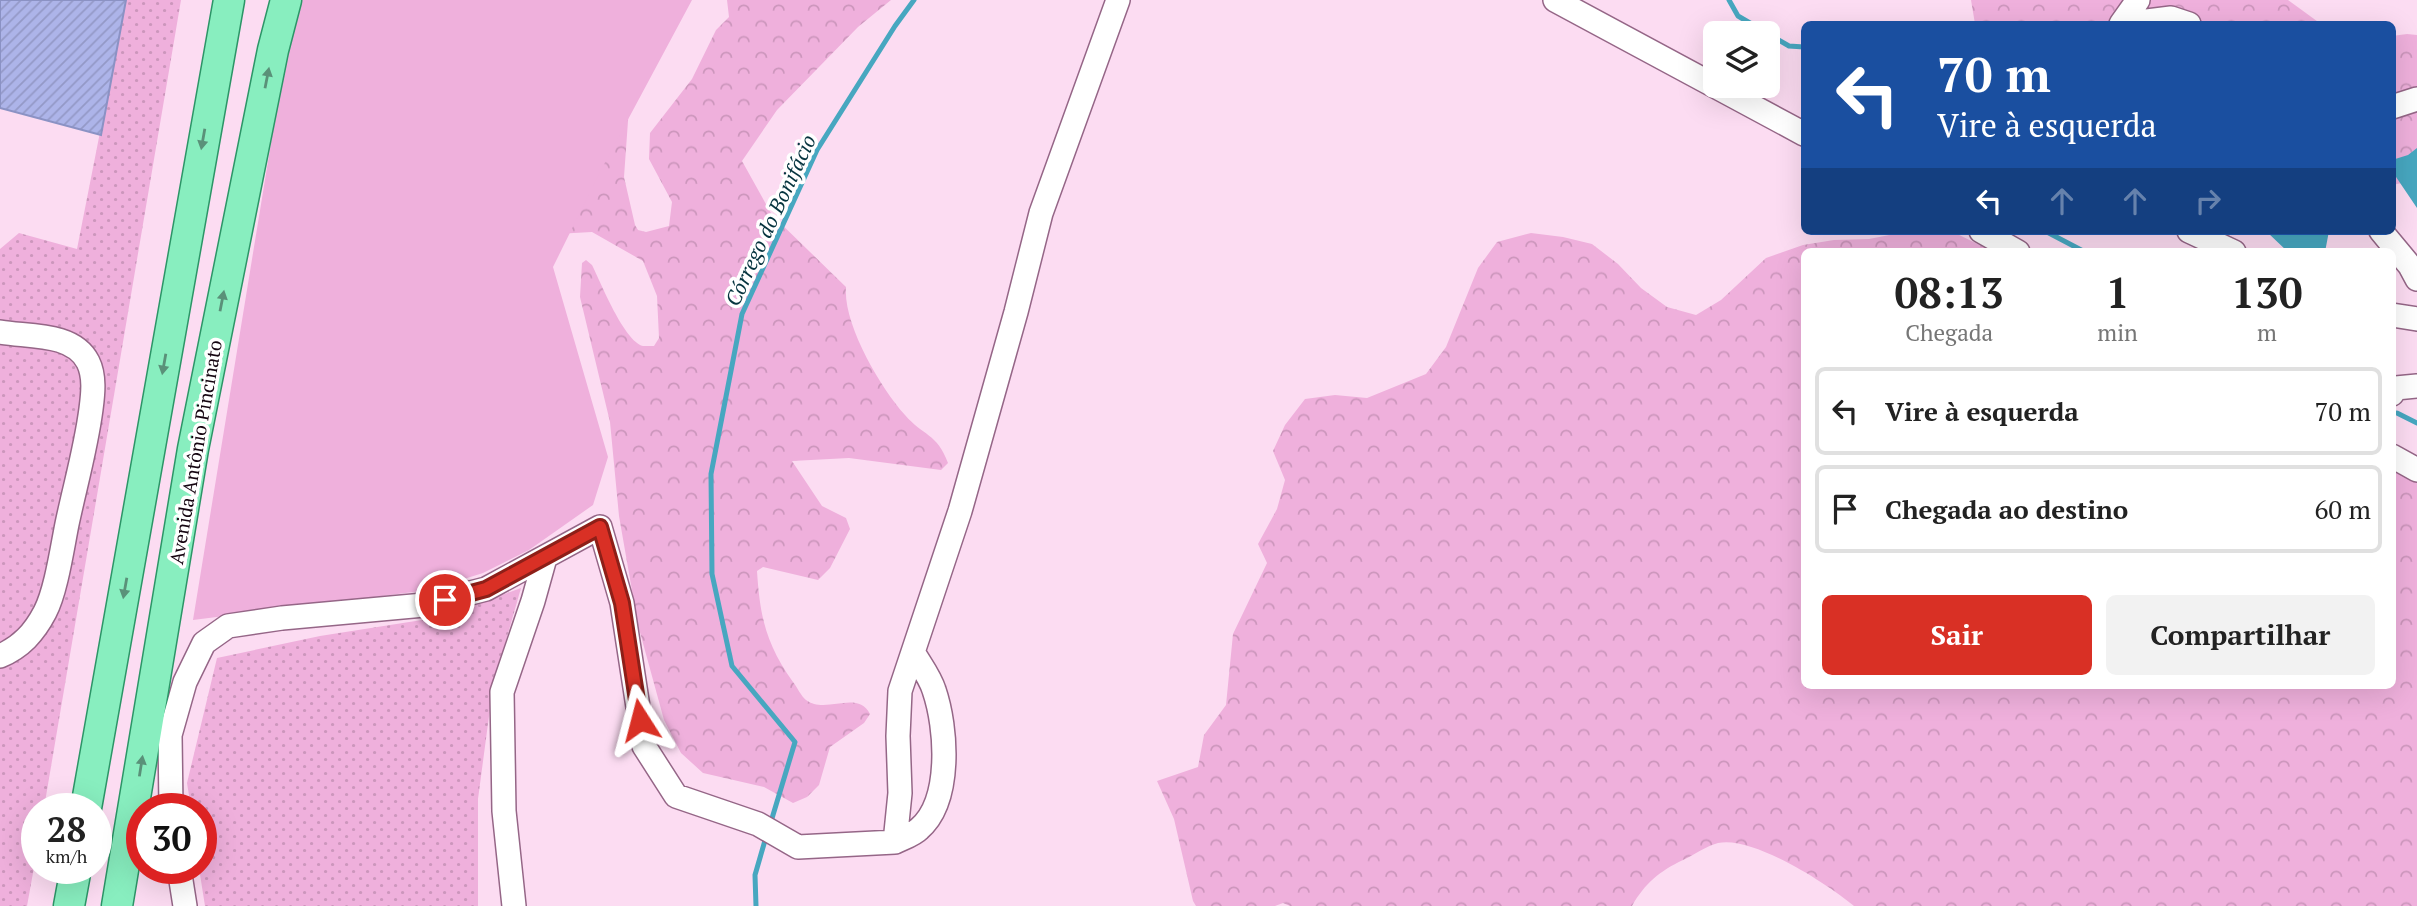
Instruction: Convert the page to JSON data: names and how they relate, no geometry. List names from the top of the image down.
{
  "streets": {
    "main road": ["Avenida Antônio Pincinato"]
  },
  "water": ["Córrego do Bonifácio"],
  "page": {
    "turn": ["70 m", "Vire à esquerda"],
    "eta": [
      "08:13",
      "Chegada",
      "1",
      "min",
      "130",
      "m"
    ],
    "list": [
      {
        "name": "Vire à esquerda",
        "value": "70 m"
      },
      {
        "name": "Chegada ao destino",
        "value": "60 m"
      }
    ],
    "buttons": ["Sair", "Compartilhar"],
    "speed": "28 km/h",
    "limit": "30"
  }
}
